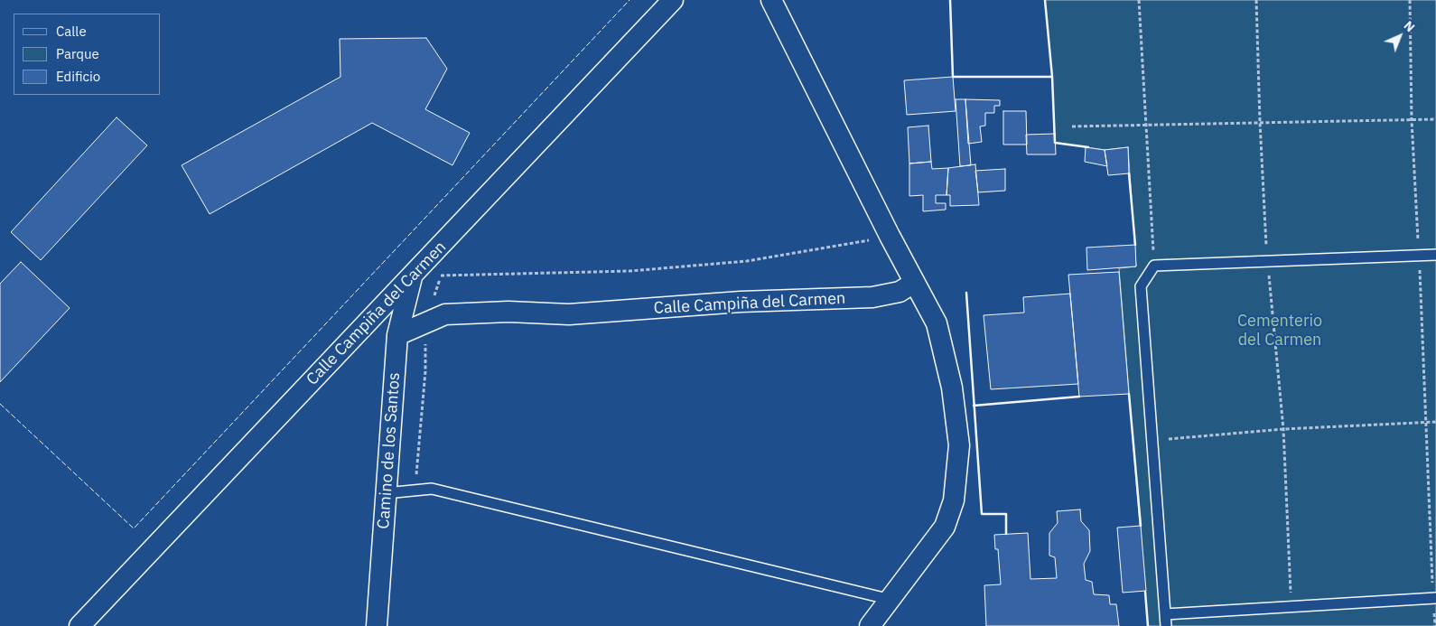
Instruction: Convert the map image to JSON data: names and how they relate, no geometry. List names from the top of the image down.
{
  "streets": {
    "street": ["Calle Campiña del Carmen", "Camino de los Santos"]
  },
  "crossings": [
    ["Calle Campiña del Carmen", "Camino de los Santos"]
  ],
  "parks": ["Cementerio del Carmen"],
  "legend": ["Calle", "Parque", "Edificio"],
  "north": "top right"
}
